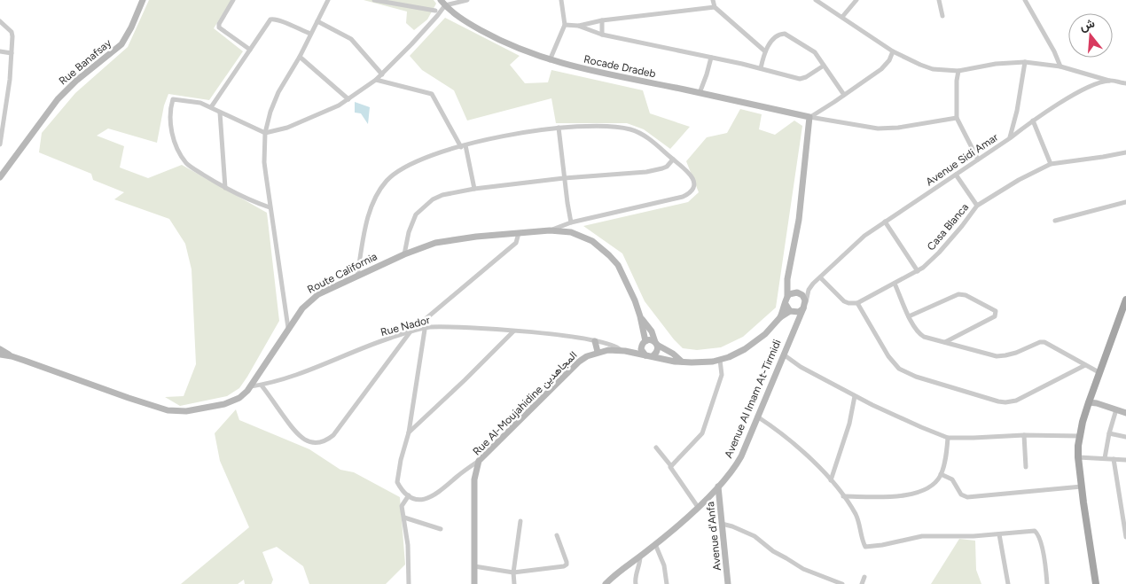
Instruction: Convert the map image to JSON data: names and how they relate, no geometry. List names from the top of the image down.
{
  "streets": {
    "street": [
      "Rue Banafsay",
      "Rocade Dradeb",
      "Avenue Sidi Amar",
      "Casa Blanca",
      "Route California",
      "Rue Nador",
      "Avenue Al Imam At-Tirmidi",
      "Rue Al-Moujahidine المجاهدين",
      "Avenue d'Anfa"
    ]
  },
  "crossings": [
    ["Route California", "Rue Nador"],
    ["Route California", "Rue Al-Moujahidine المجاهدين"],
    ["Rue Nador", "Rue Al-Moujahidine المجاهدين"],
    ["Avenue Al Imam At-Tirmidi", "Avenue d'Anfa"]
  ],
  "north": "top"
}
